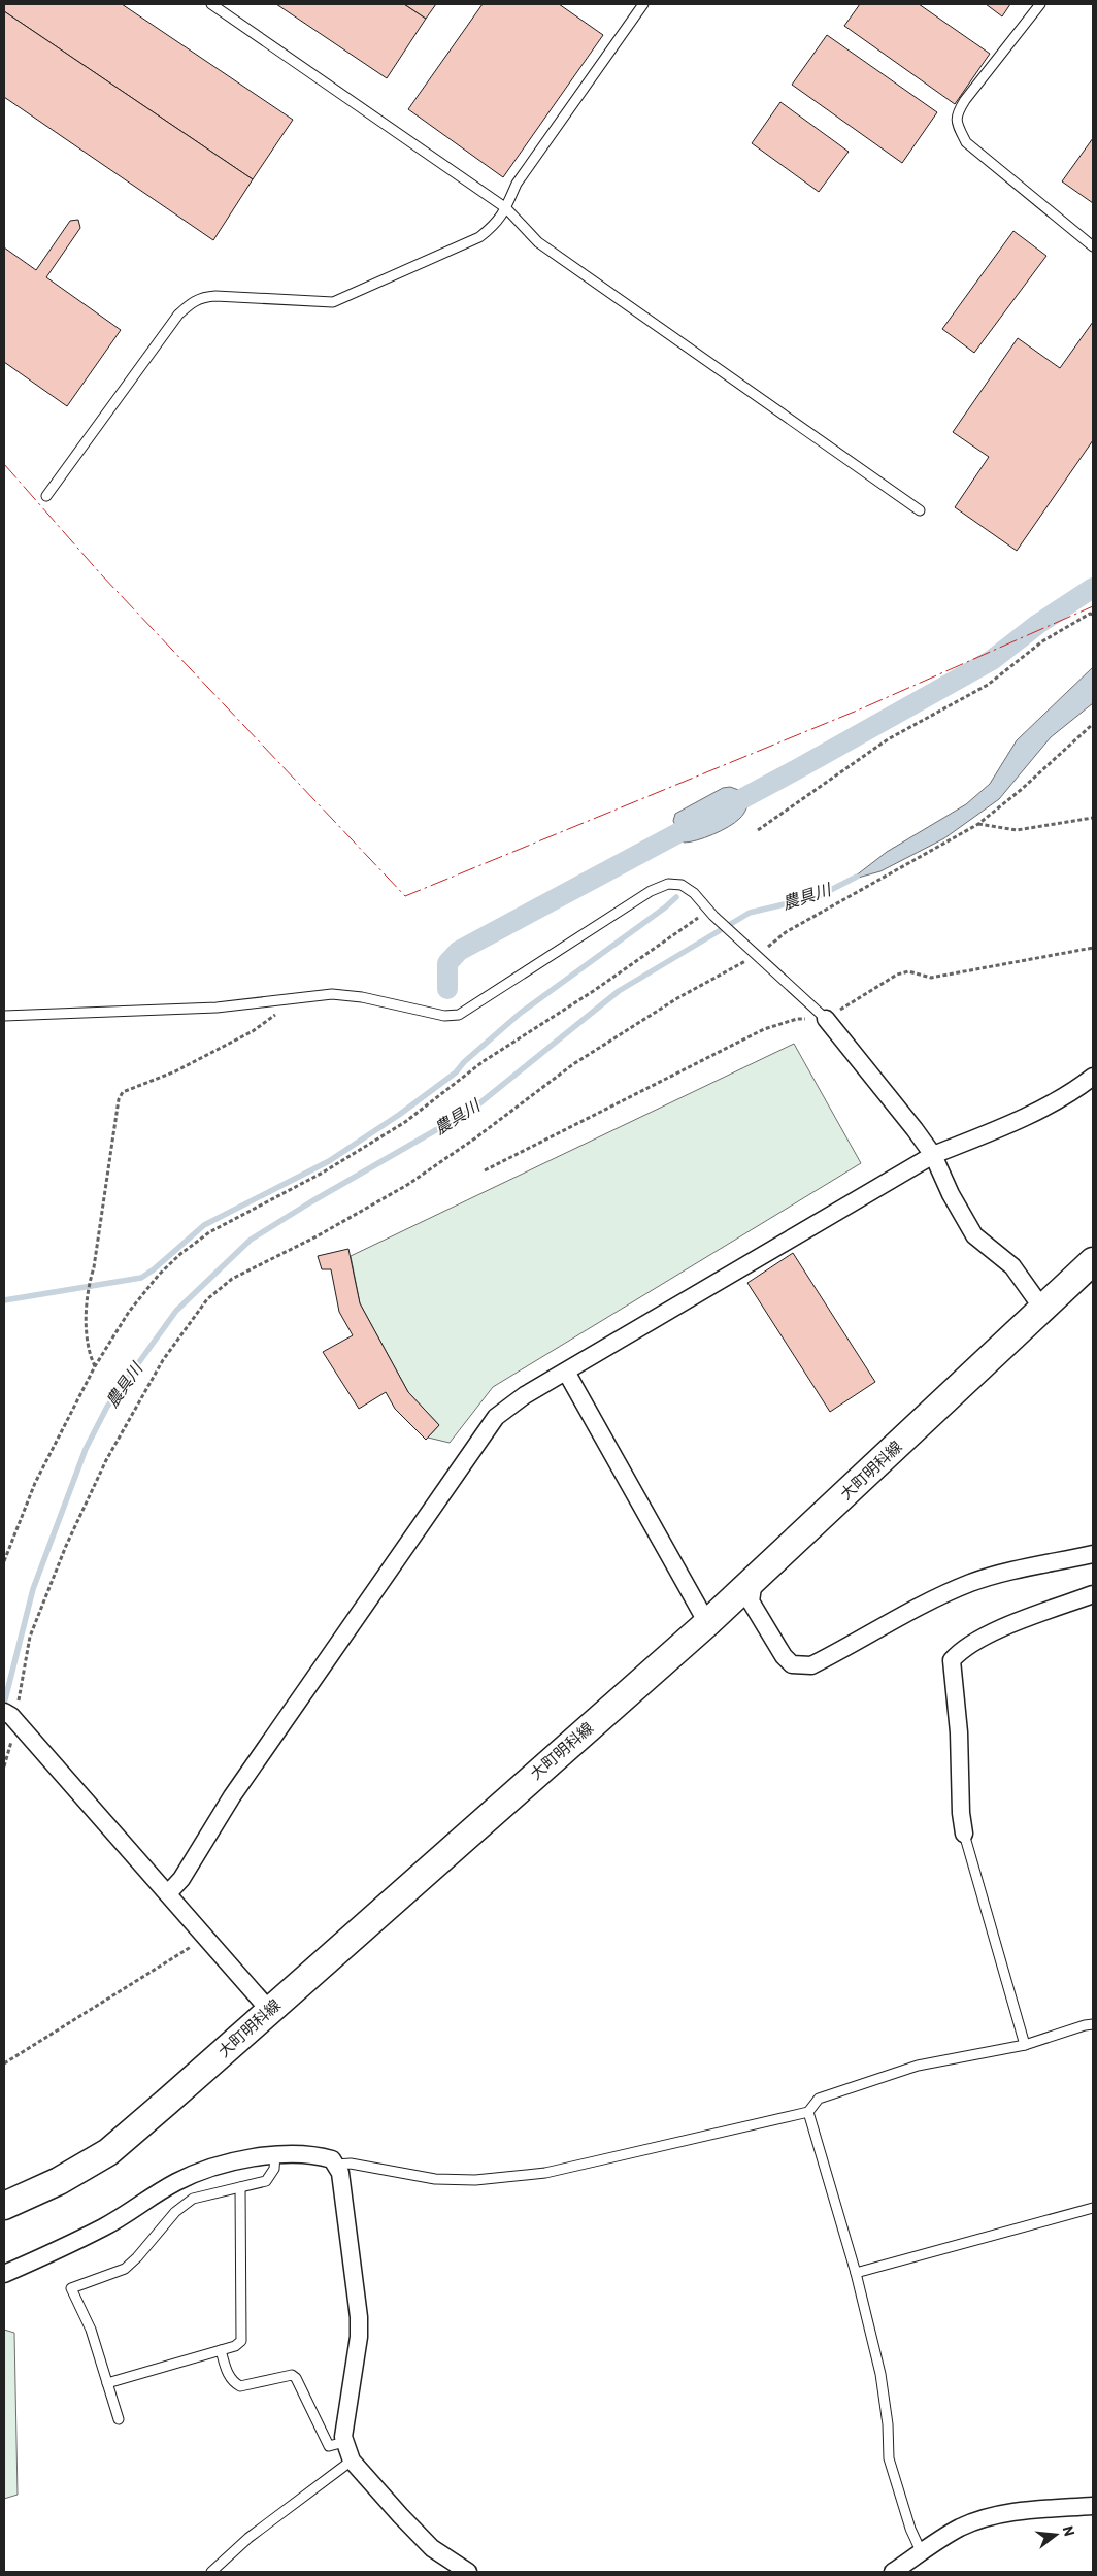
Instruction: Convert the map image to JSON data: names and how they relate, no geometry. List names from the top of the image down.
{
  "streets": {
    "main road": ["大町明科線"]
  },
  "water": ["農具川"],
  "north": "right"
}
